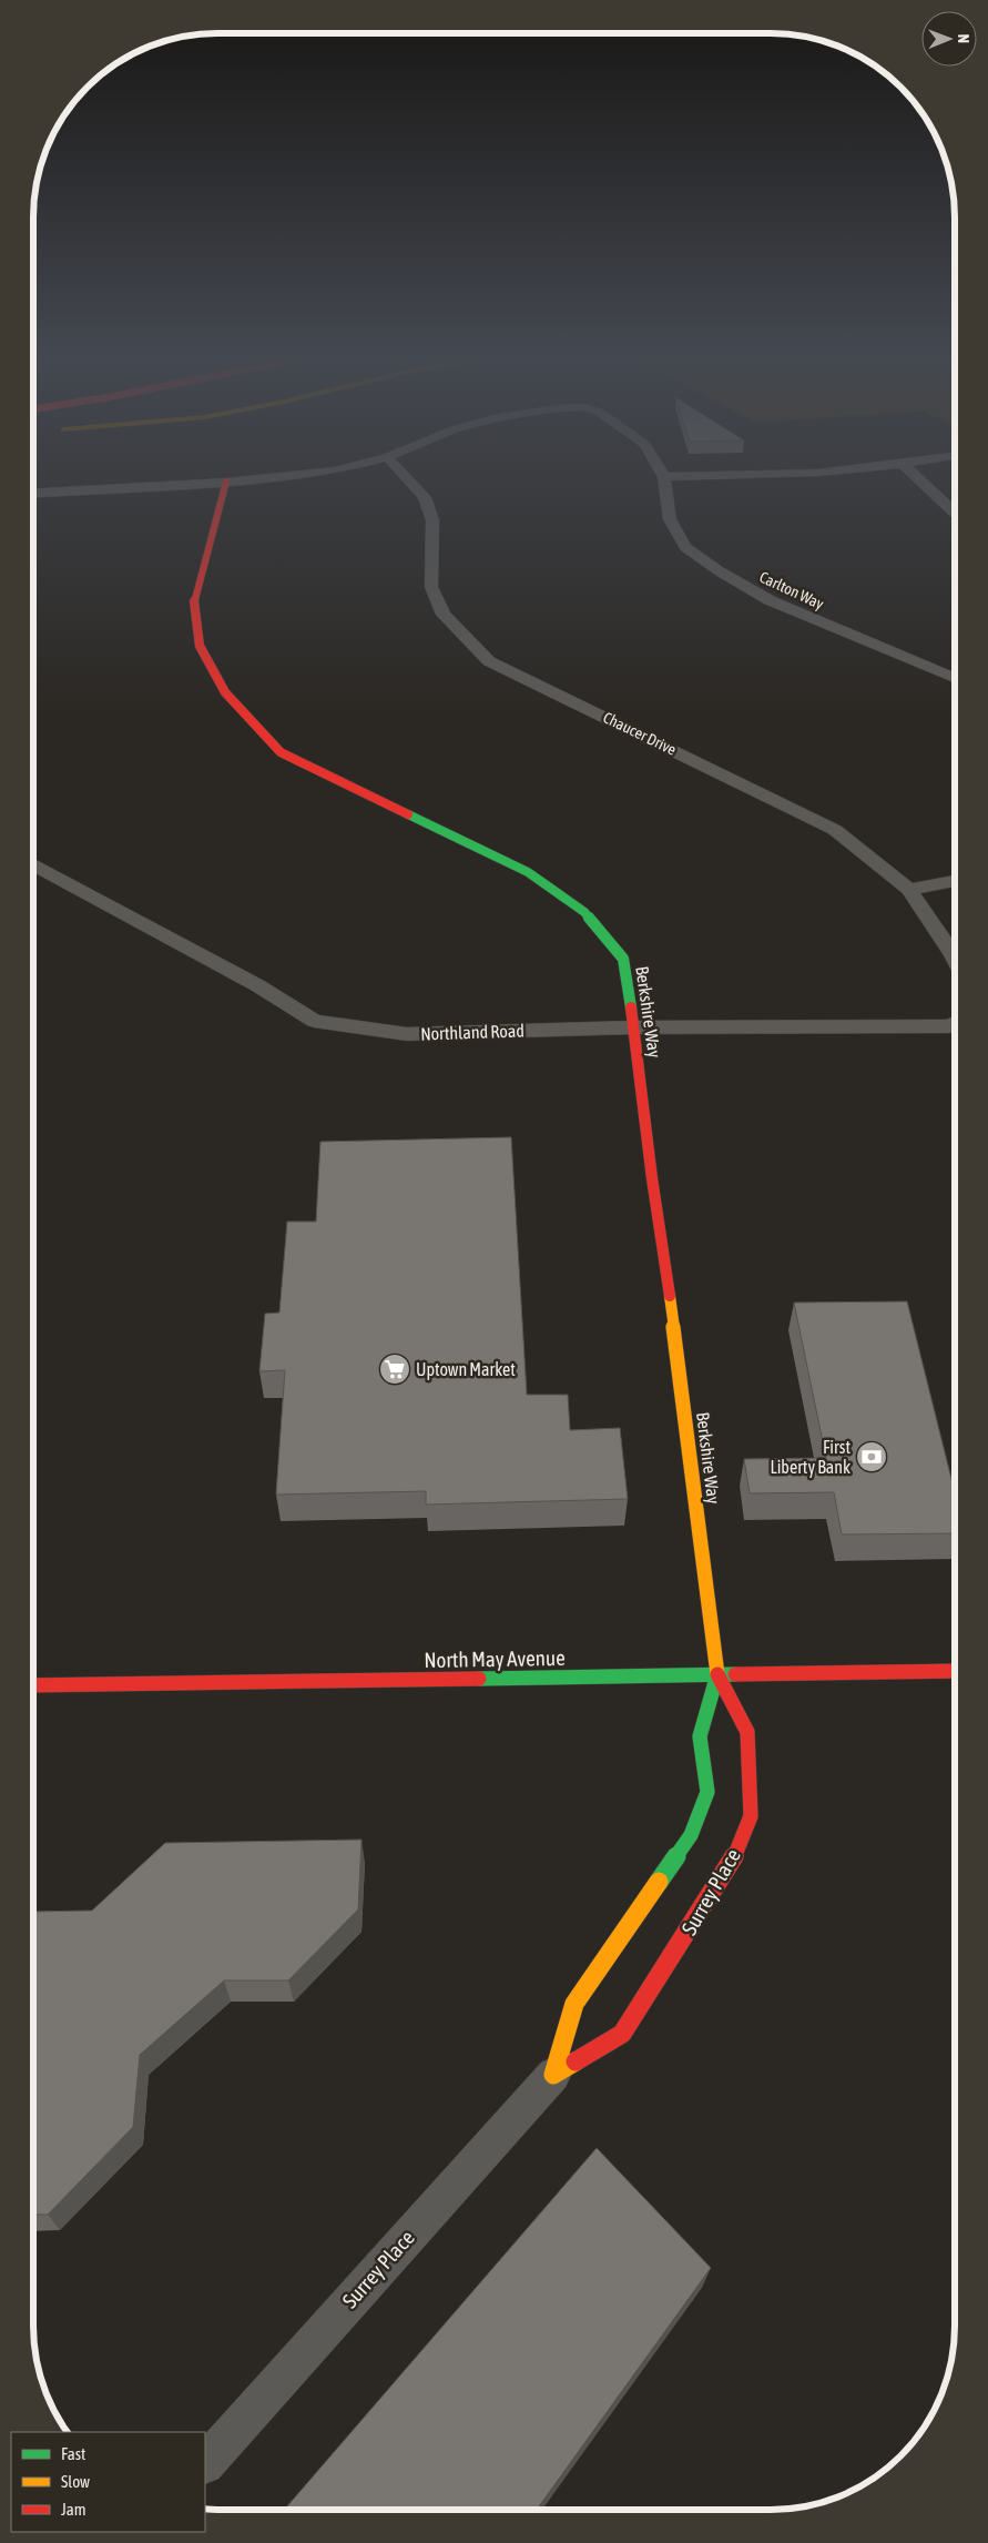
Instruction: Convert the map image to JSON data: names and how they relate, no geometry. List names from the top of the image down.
{
  "streets": {
    "main road": ["Berkshire Way", "North May Avenue", "Surrey Place"],
    "street": ["Carlton Way", "Chaucer Drive", "Northland Road"]
  },
  "crossings": [
    ["Berkshire Way", "Northland Road"],
    ["Berkshire Way", "North May Avenue"],
    ["Berkshire Way", "Surrey Place"],
    ["North May Avenue", "Surrey Place"]
  ],
  "places": {
    "supermarket": ["Uptown Market"],
    "bank": ["First Liberty Bank"]
  },
  "legend": ["Fast", "Slow", "Jam"],
  "north": "right"
}
